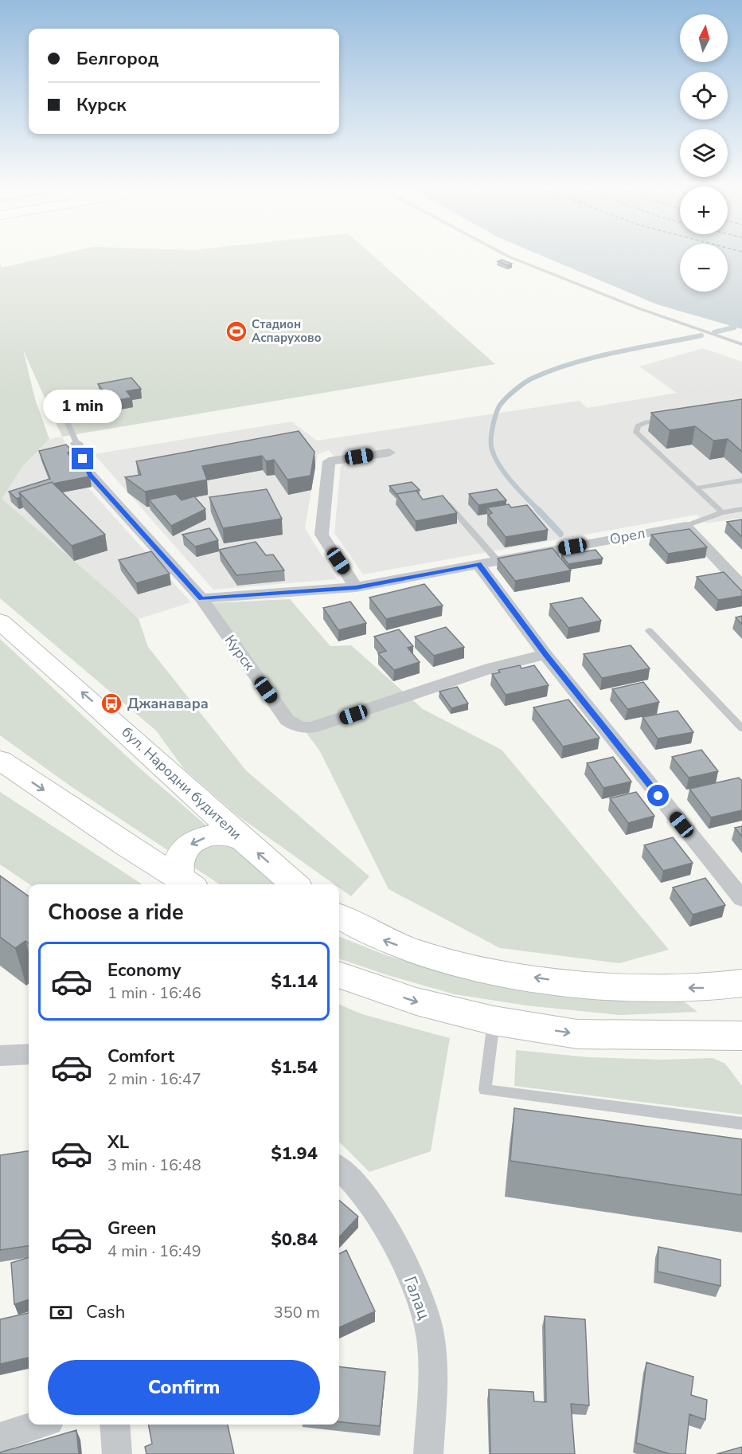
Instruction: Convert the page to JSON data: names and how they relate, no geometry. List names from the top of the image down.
{
  "streets": {
    "main road": ["бул. Народни будители"],
    "street": ["Орел", "Курск", "Галац"]
  },
  "crossings": [
    ["Орел", "Курск"]
  ],
  "places": {
    "sports": ["Стадион Аспарухово"],
    "bus stop": ["Джанавара"]
  },
  "north": "top",
  "page": {
    "map_buttons": ["+", "−"],
    "banner": ["Белгород", "Курск"],
    "bubble": "1 min",
    "heading": "Choose a ride",
    "list": [
      {
        "name": "Economy",
        "note": "1 min · 16:46",
        "value": "$1.14"
      },
      {
        "name": "Comfort",
        "note": "2 min · 16:47",
        "value": "$1.54"
      },
      {
        "name": "XL",
        "note": "3 min · 16:48",
        "value": "$1.94"
      },
      {
        "name": "Green",
        "note": "4 min · 16:49",
        "value": "$0.84"
      }
    ],
    "pay": ["Cash", "350 m"],
    "buttons": "Confirm"
  }
}
